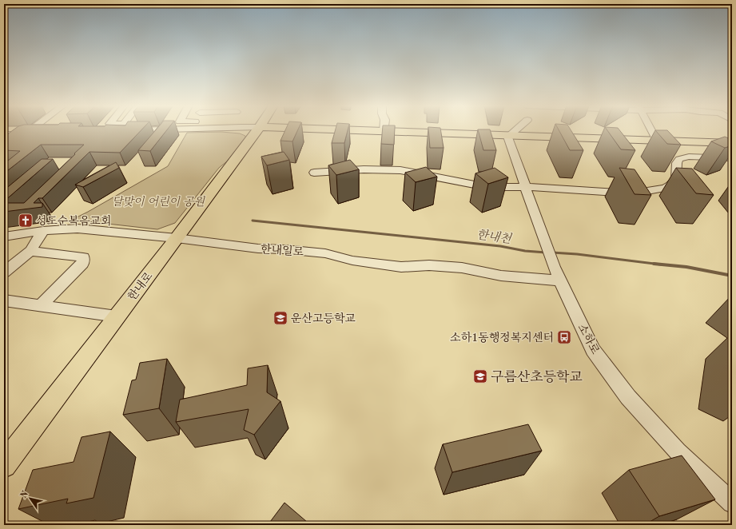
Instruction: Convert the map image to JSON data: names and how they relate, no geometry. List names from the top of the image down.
{
  "streets": {
    "main road": ["한내로"],
    "street": ["한내일로", "소하로"]
  },
  "crossings": [
    ["한내일로", "한내로"],
    ["한내일로", "소하로"]
  ],
  "water": ["한내천"],
  "parks": ["달맞이 어린이 공원"],
  "places": {
    "church": ["성도순복음교회"],
    "school or university": ["운산고등학교", "구름산초등학교"],
    "bus stop": ["소하1동행정복지센터"]
  },
  "north": "top left"
}
